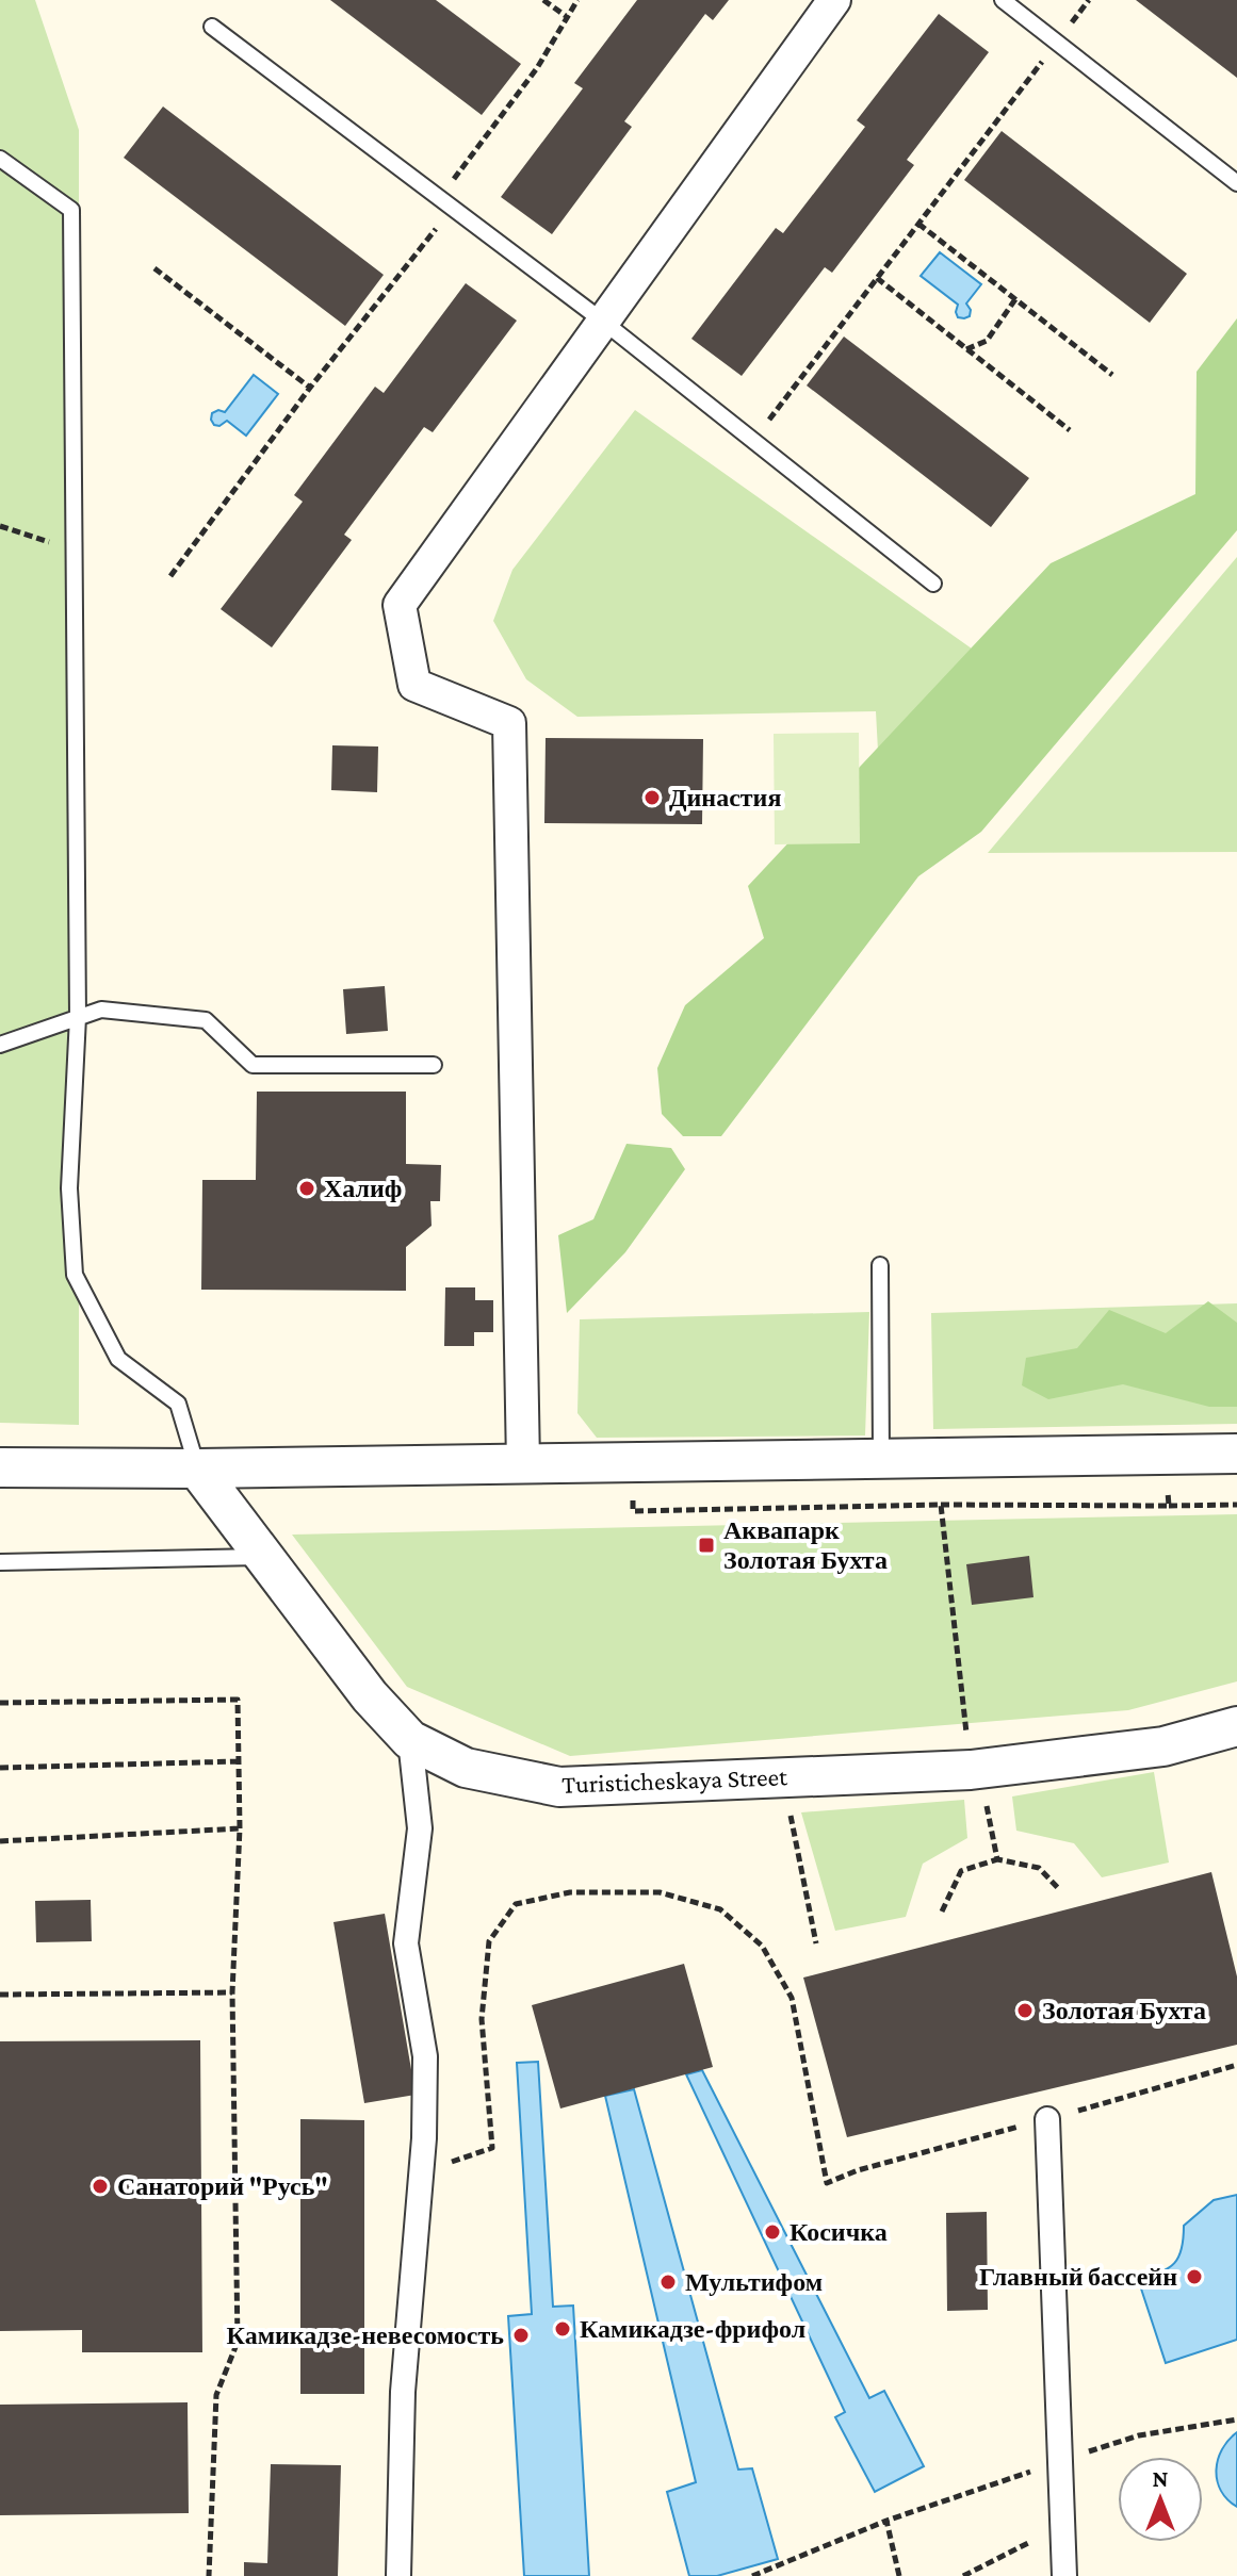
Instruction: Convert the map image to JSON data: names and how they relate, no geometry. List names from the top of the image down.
{
  "streets": {
    "street": ["Turisticheskaya Street"]
  },
  "places": {
    "other": [
      "Династия",
      "Халиф",
      "Золотая Бухта",
      "Санаторий \"Русь\"",
      "Косичка",
      "Главный бассейн",
      "Мультифом",
      "Камикадзе-фрифол",
      "Камикадзе-невесомость"
    ],
    "transit": ["Аквапарк Золотая Бухта"]
  },
  "north": "top"
}
